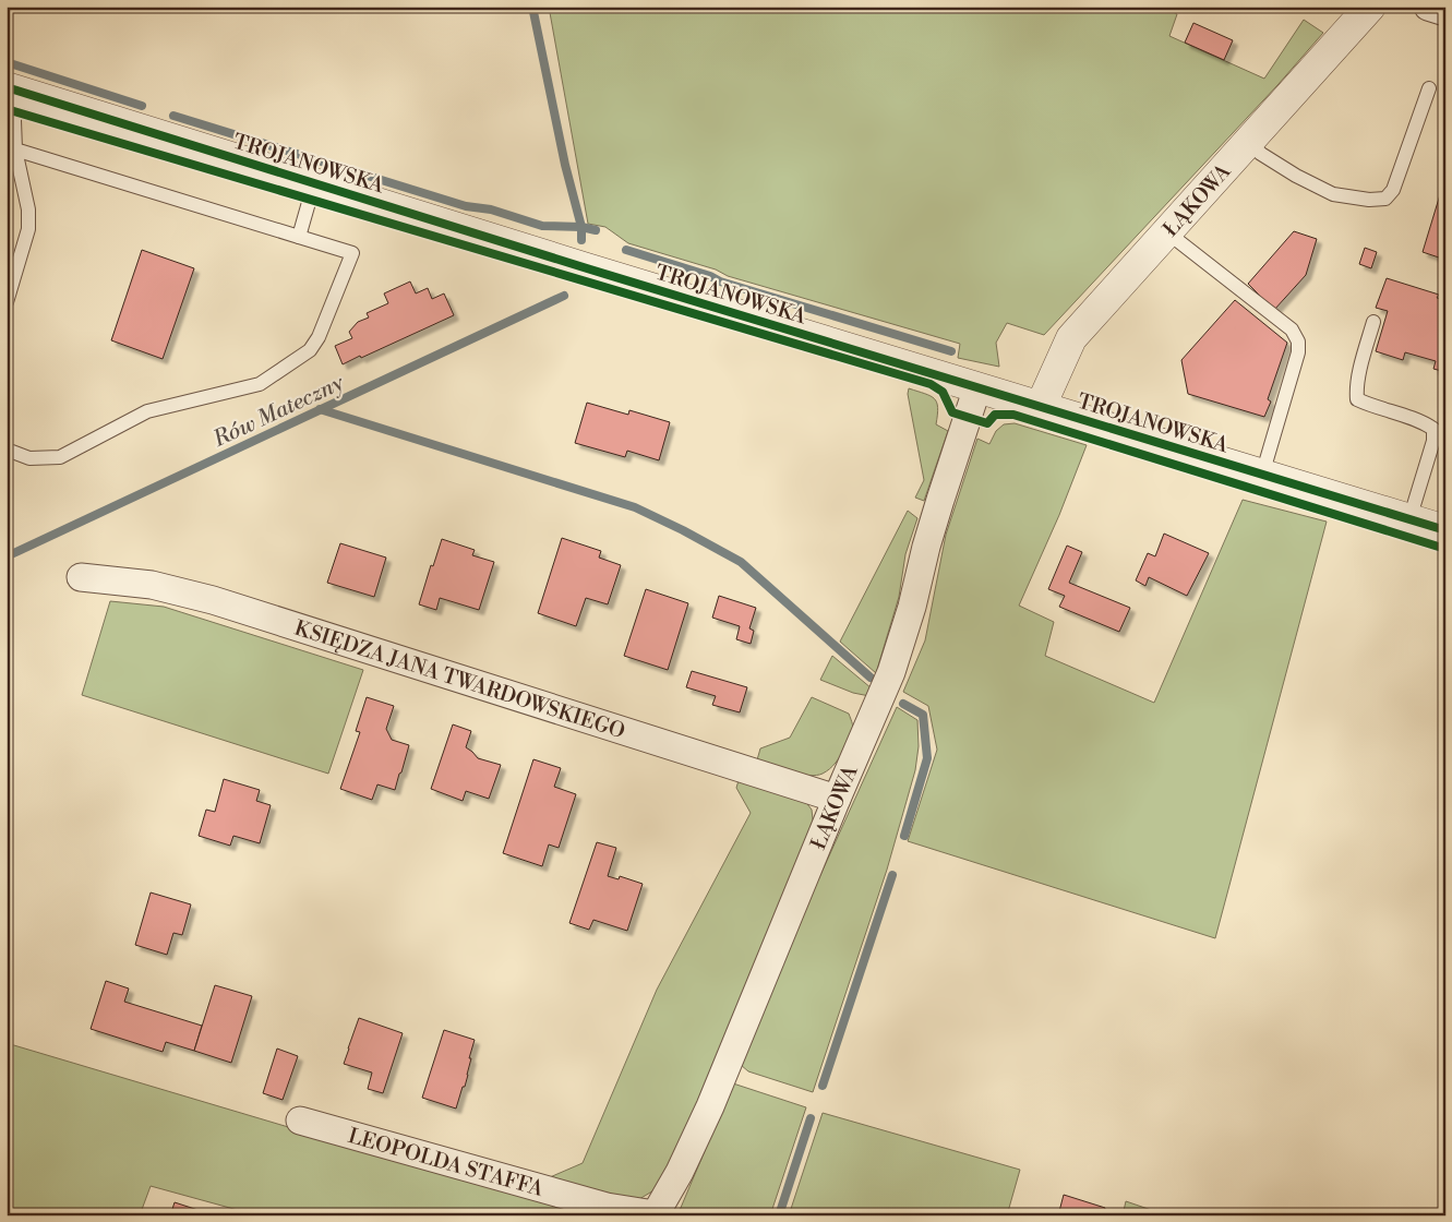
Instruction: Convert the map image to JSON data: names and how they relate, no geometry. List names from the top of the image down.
{
  "streets": {
    "street": [
      "TROJANOWSKA",
      "ŁĄKOWA",
      "KSIĘDZA JANA TWARDOWSKIEGO",
      "LEOPOLDA STAFFA"
    ]
  },
  "crossings": [
    ["TROJANOWSKA", "ŁĄKOWA"],
    ["ŁĄKOWA", "KSIĘDZA JANA TWARDOWSKIEGO"],
    ["ŁĄKOWA", "LEOPOLDA STAFFA"]
  ],
  "water": ["Rów Mateczny"]
}
